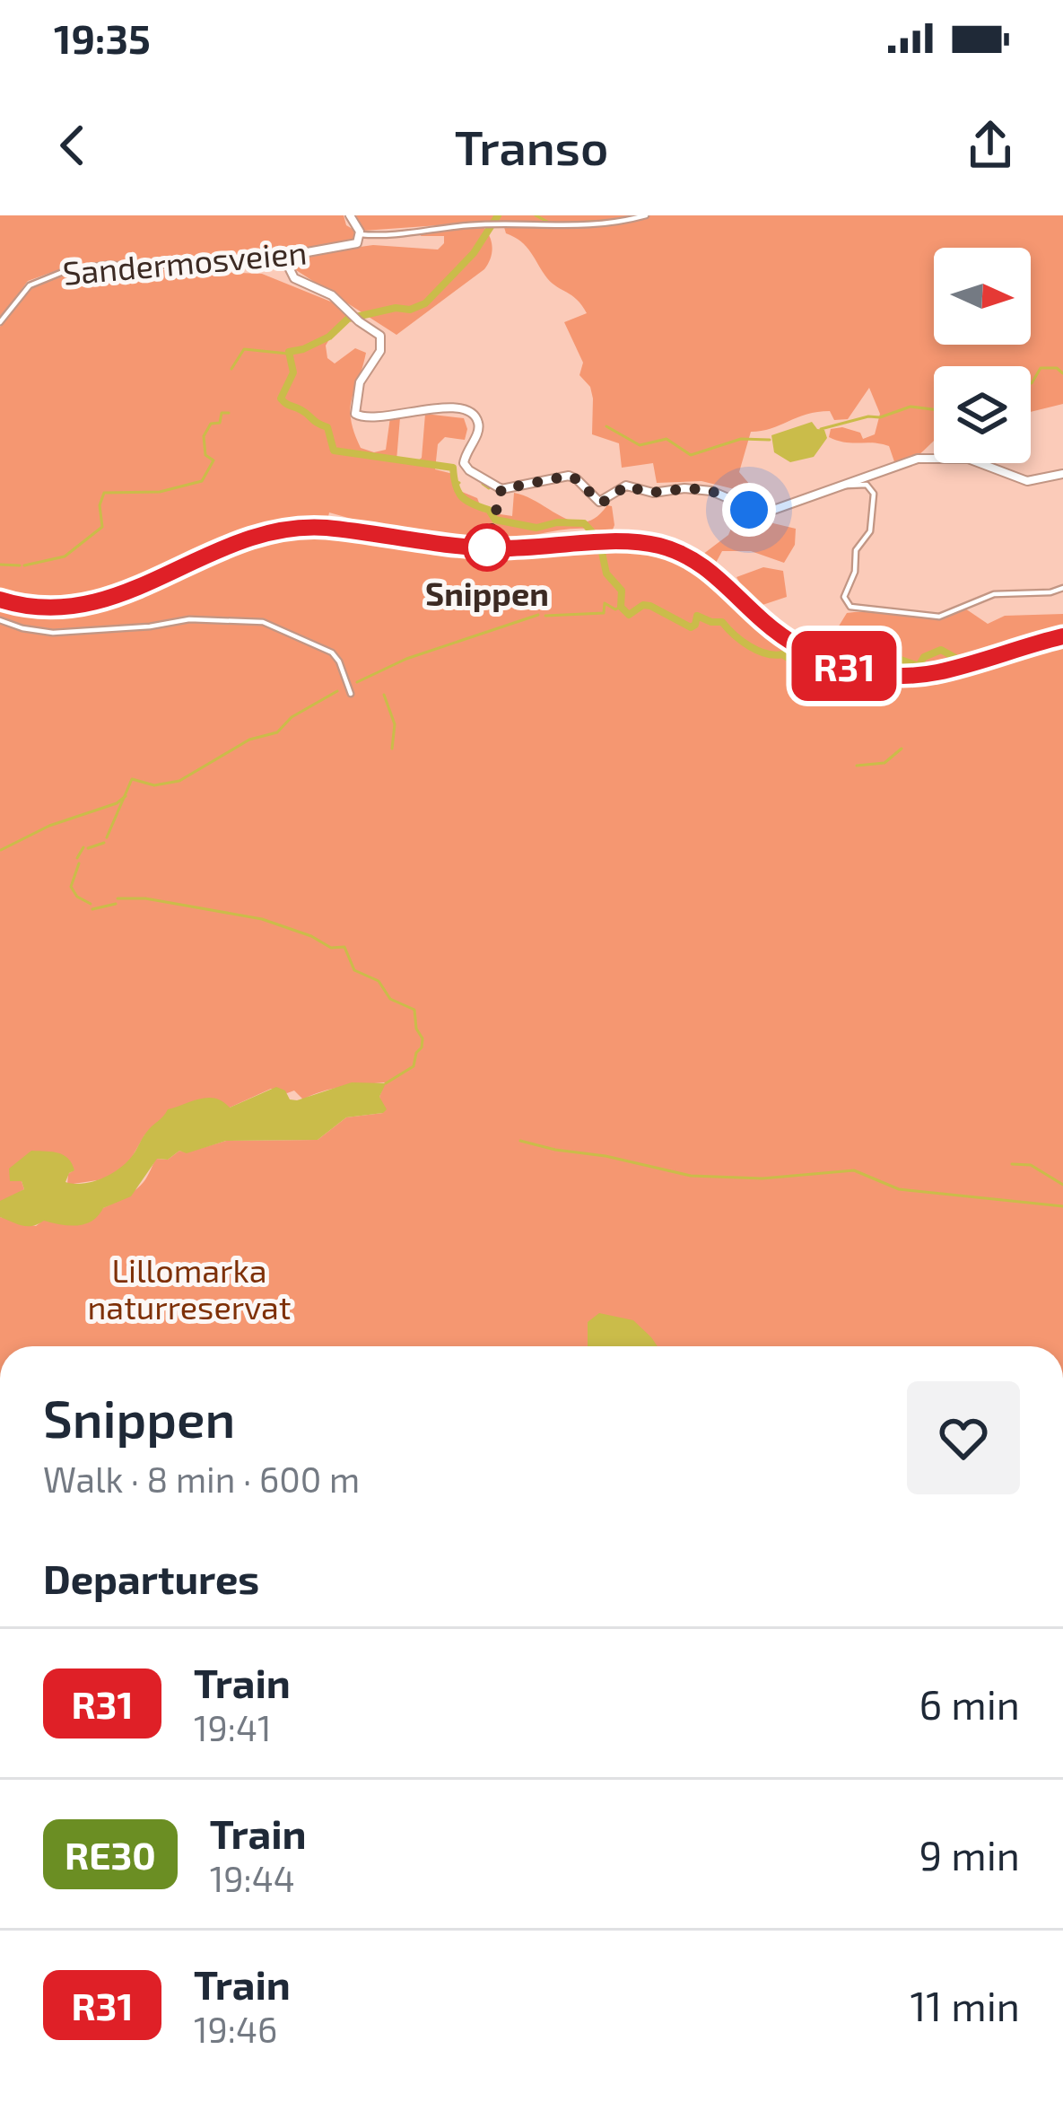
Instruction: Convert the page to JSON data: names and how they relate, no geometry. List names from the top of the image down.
{
  "streets": {
    "street": ["Sandermosveien"]
  },
  "parks": ["Lillomarka naturreservat"],
  "places": ["Snippen"],
  "north": "right",
  "page": {
    "status": "19:35",
    "header": "Transo",
    "on_map": "R31",
    "heading": [
      ["Snippen", "Walk · 8 min · 600 m"],
      "Departures"
    ],
    "list": [
      {
        "mark": "R31",
        "name": "Train",
        "note": "19:41",
        "value": "6 min"
      },
      {
        "mark": "RE30",
        "name": "Train",
        "note": "19:44",
        "value": "9 min"
      },
      {
        "mark": "R31",
        "name": "Train",
        "note": "19:46",
        "value": "11 min"
      }
    ]
  }
}
